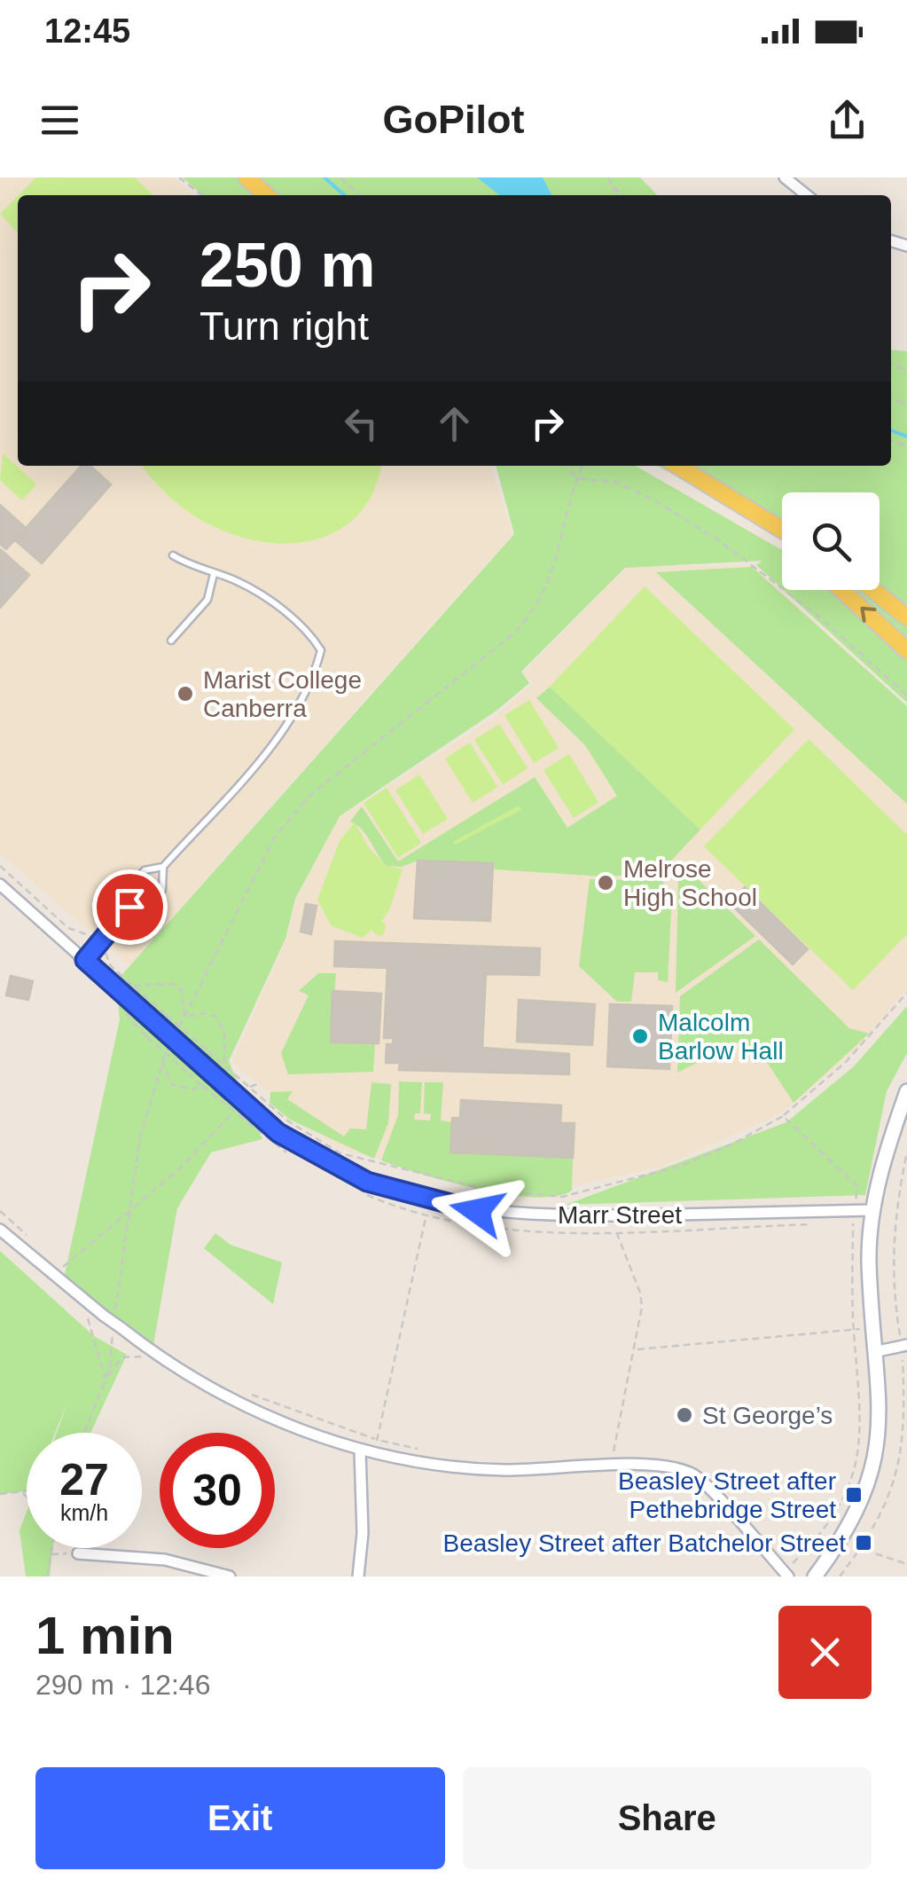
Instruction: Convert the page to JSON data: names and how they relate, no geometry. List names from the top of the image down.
{
  "streets": {
    "street": ["Marr Street"]
  },
  "places": {
    "other": [
      "Marist College Canberra",
      "Melrose High School",
      "Malcolm Barlow Hall",
      "St George’s"
    ],
    "transit": ["Beasley Street after Pethebridge Street", "Beasley Street after Batchelor Street"]
  },
  "page": {
    "status": "12:45",
    "header": "GoPilot",
    "turn": ["250 m", "Turn right"],
    "speed": "27 km/h",
    "limit": "30",
    "heading": ["1 min", "290 m · 12:46"],
    "buttons": ["Exit", "Share"]
  }
}
